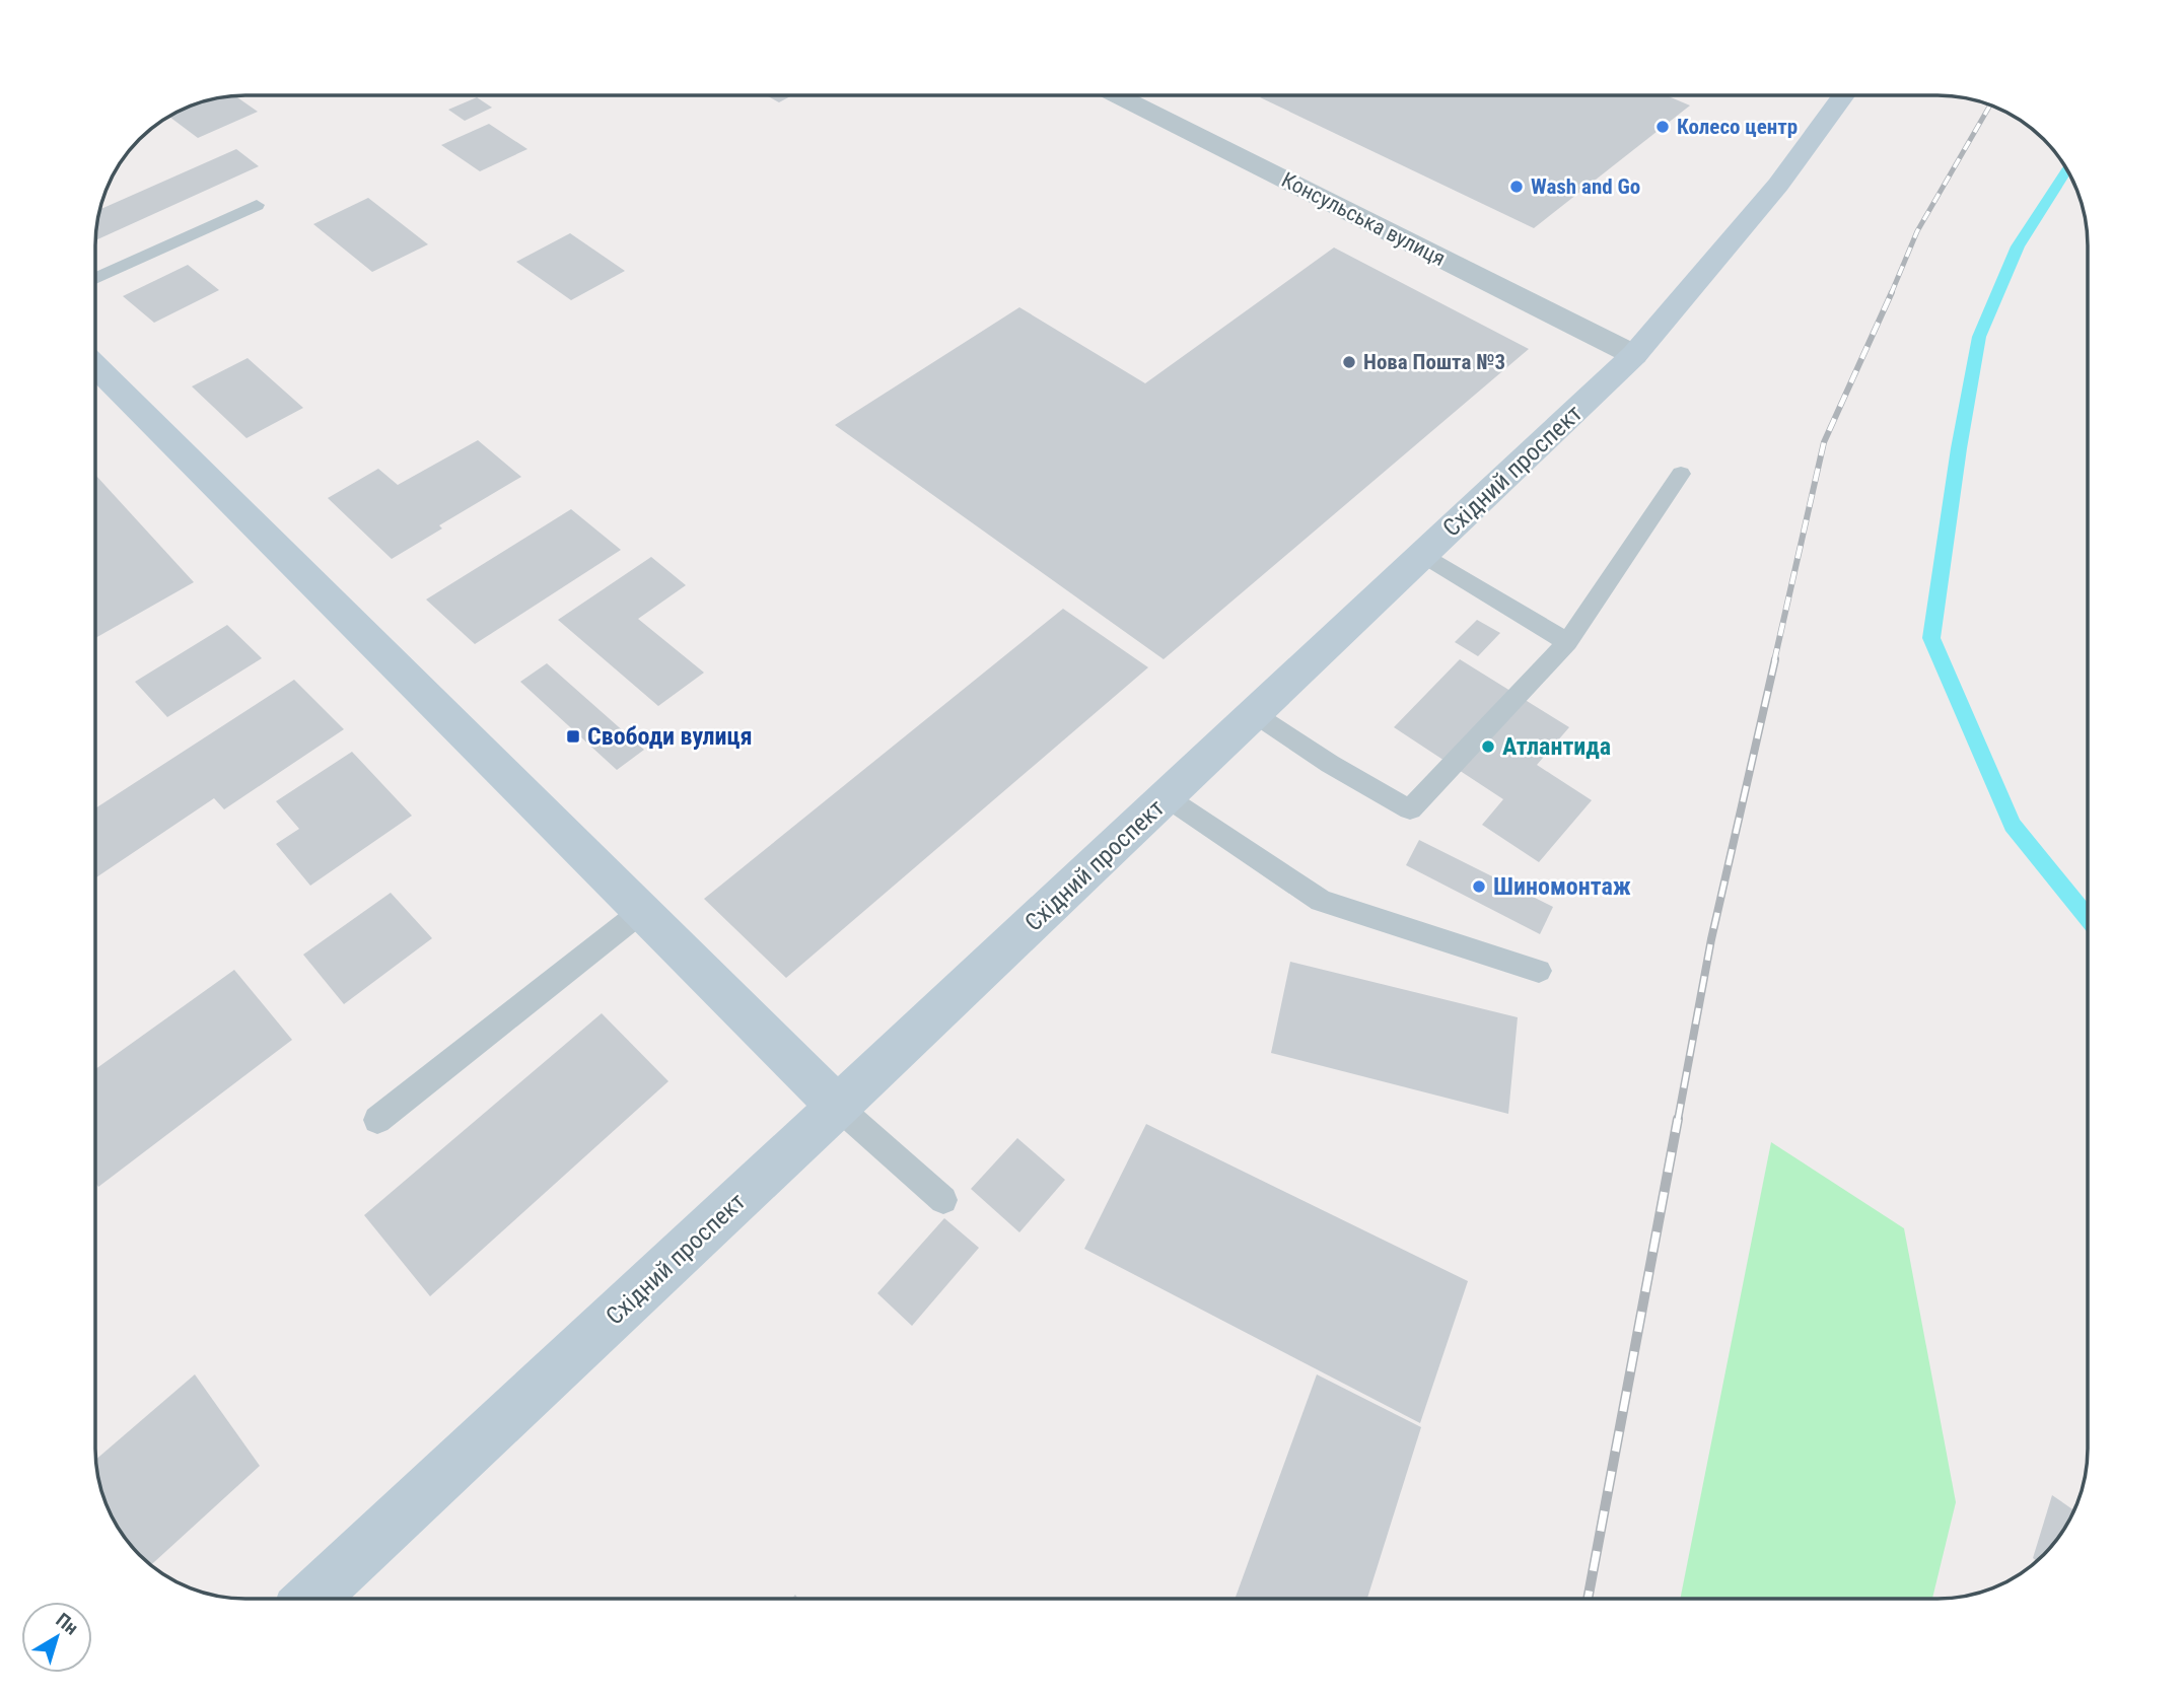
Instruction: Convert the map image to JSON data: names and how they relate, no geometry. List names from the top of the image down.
{
  "streets": {
    "main road": ["Східний проспект"],
    "street": ["Консульська вулиця"]
  },
  "crossings": [
    ["Консульська вулиця", "Східний проспект"]
  ],
  "places": {
    "other": [
      "Колесо центр",
      "Wash and Go",
      "Нова Пошта №3",
      "Атлантида",
      "Шиномонтаж"
    ],
    "transit": ["Свободи вулиця"]
  },
  "north": "top right"
}
